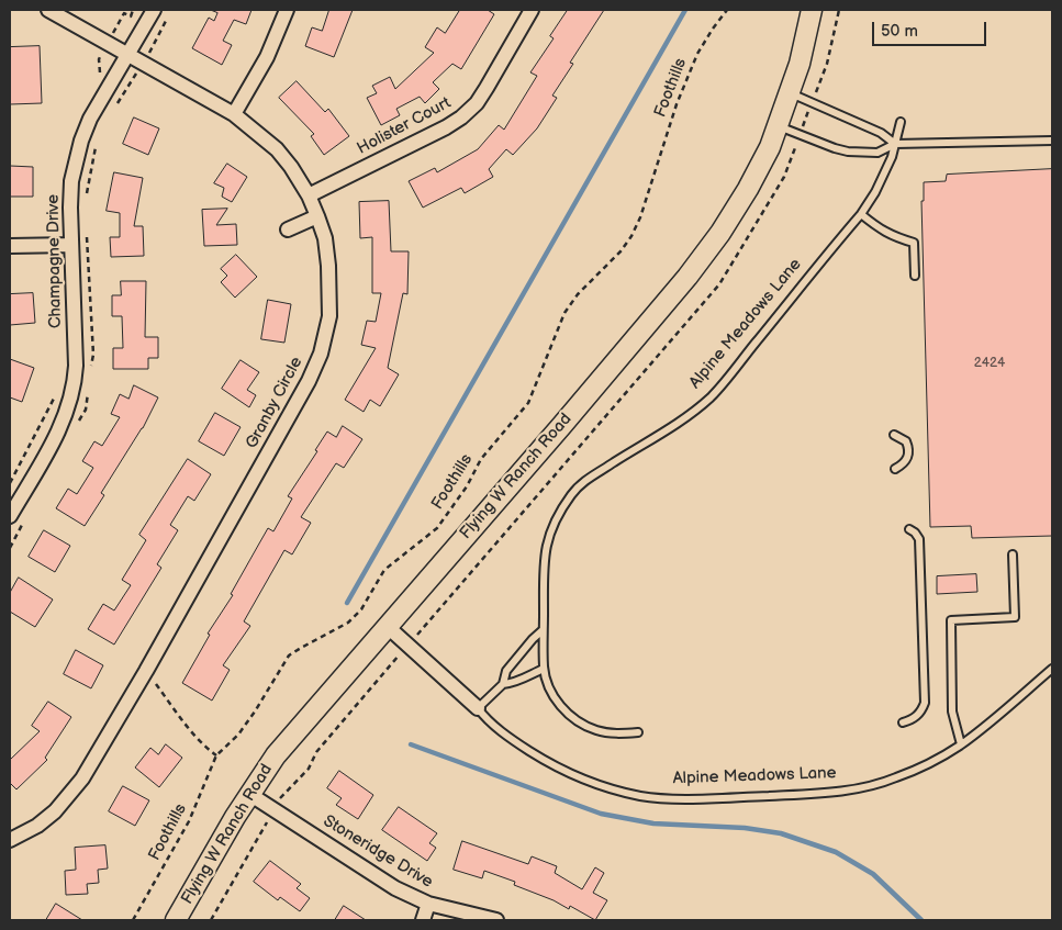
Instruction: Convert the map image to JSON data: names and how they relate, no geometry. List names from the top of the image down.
{
  "streets": {
    "street": [
      "Holister Court",
      "Champagne Drive",
      "Alpine Meadows Lane",
      "Granby Circle",
      "Flying W Ranch Road",
      "Stoneridge Drive"
    ],
    "path": ["Foothills"]
  },
  "crossings": [
    ["Holister Court", "Granby Circle"],
    ["Champagne Drive", "Granby Circle"],
    ["Alpine Meadows Lane", "Flying W Ranch Road"],
    ["Flying W Ranch Road", "Stoneridge Drive"]
  ],
  "house_numbers": ["2424"],
  "scale_bar": "50 m"
}
